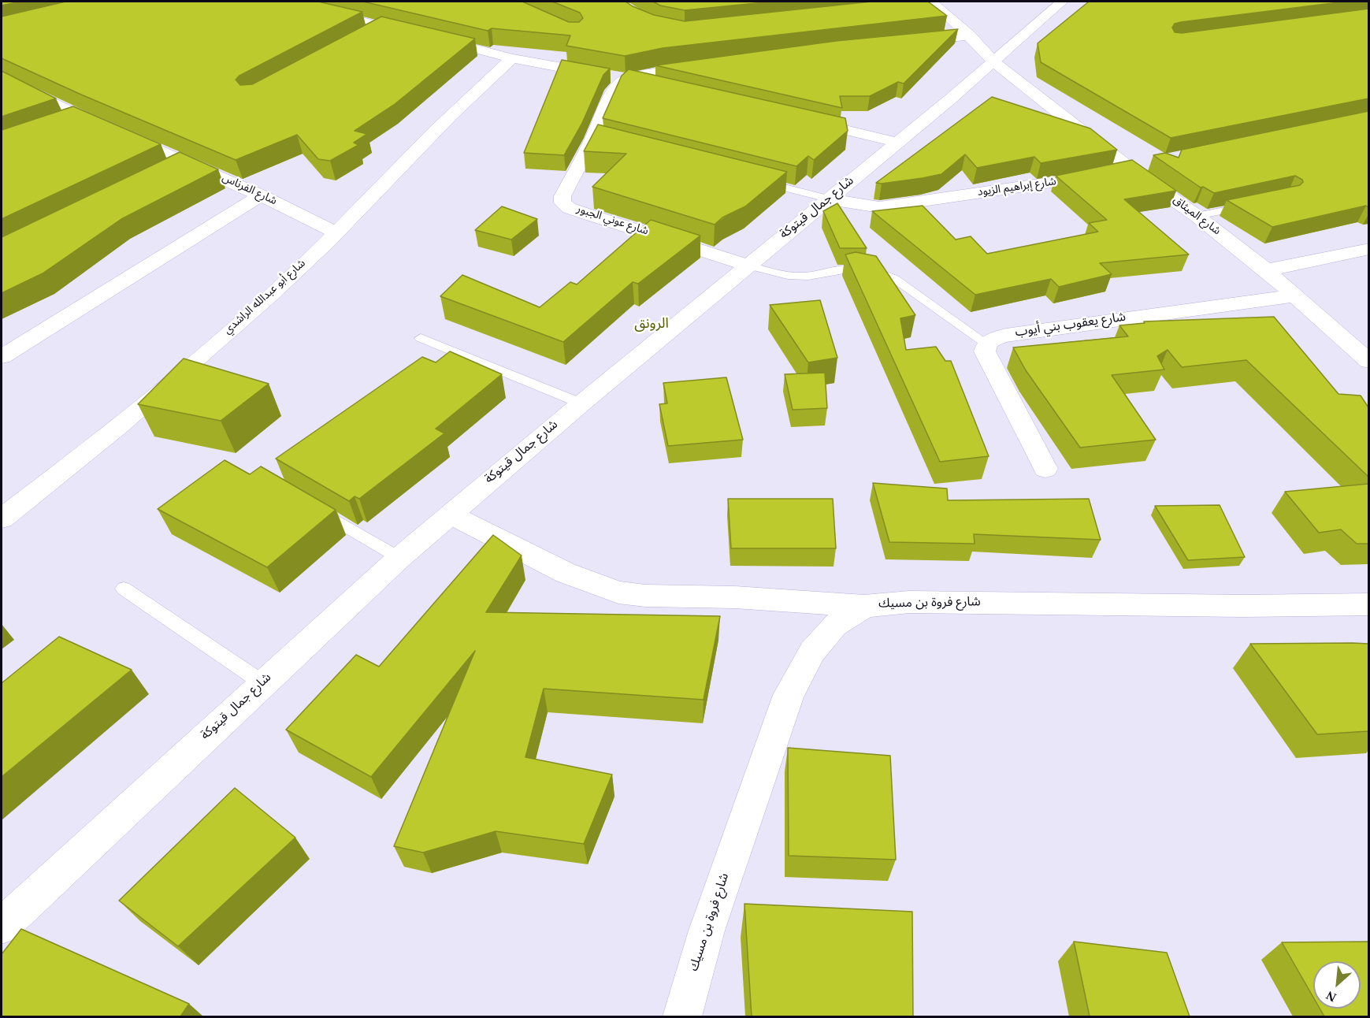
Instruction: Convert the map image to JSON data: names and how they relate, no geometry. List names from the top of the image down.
{
  "streets": {
    "street": [
      "شارع إبراهيم الزيود",
      "شارع الفرناس",
      "شارع جمال قيتوكة",
      "شارع الميثاق",
      "شارع عوني الجبور",
      "شارع أبو عبدالله الراشدي",
      "شارع يعقوب بني أيوب",
      "شارع فروة بن مسيك"
    ]
  },
  "crossings": [
    ["شارع إبراهيم الزيود", "شارع جمال قيتوكة"],
    ["شارع إبراهيم الزيود", "شارع الميثاق"],
    ["شارع الفرناس", "شارع أبو عبدالله الراشدي"],
    ["شارع جمال قيتوكة", "شارع الميثاق"],
    ["شارع جمال قيتوكة", "شارع عوني الجبور"],
    ["شارع الميثاق", "شارع يعقوب بني أيوب"]
  ],
  "districts": ["الرونق"],
  "north": "bottom left"
}
